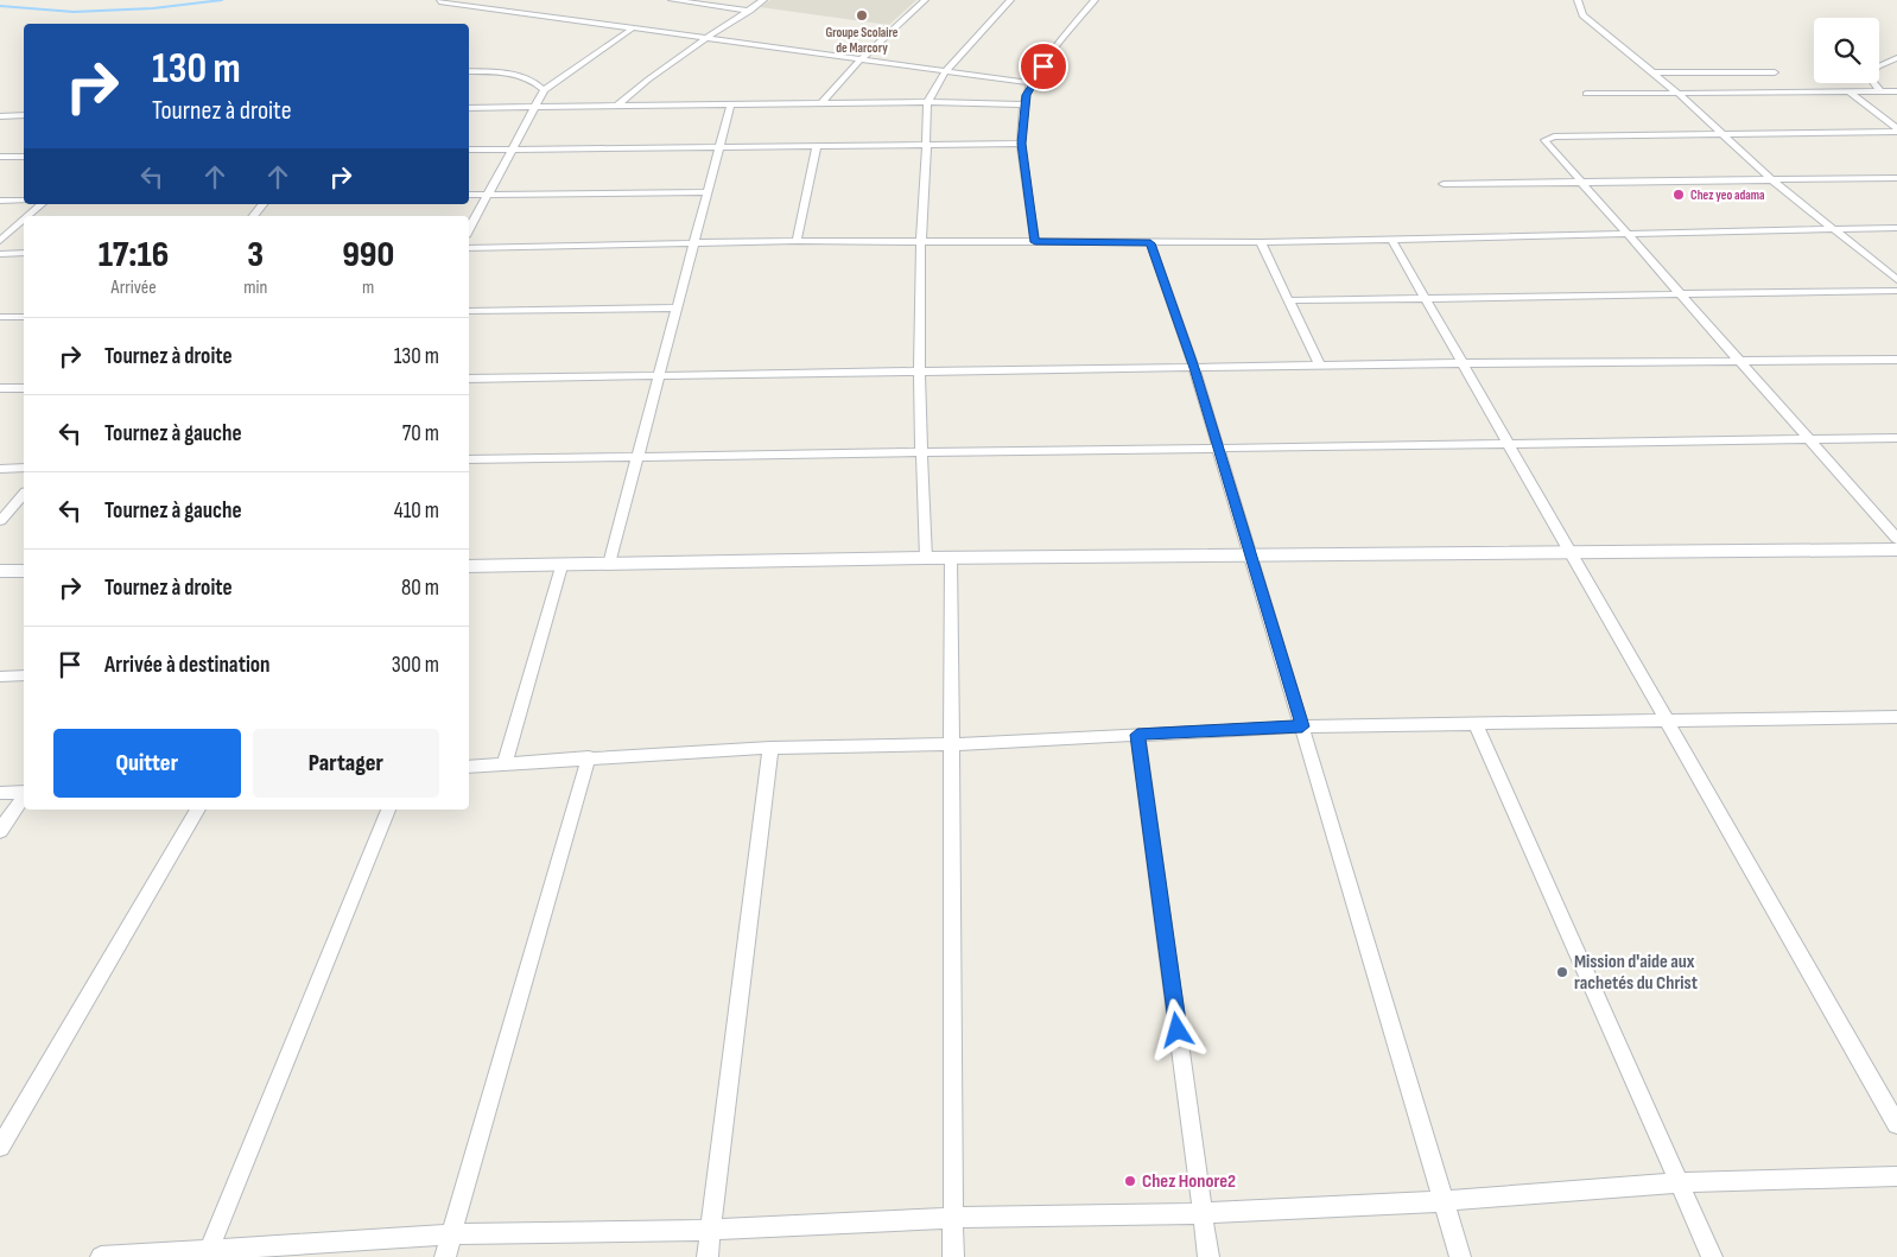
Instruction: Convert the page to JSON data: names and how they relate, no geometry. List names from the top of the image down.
{
  "places": [
    "Groupe Scolaire de Marcory",
    "Chez yeo adama",
    "Mission d'aide aux rachetés du Christ",
    "Chez Honore2"
  ],
  "page": {
    "turn": ["130 m", "Tournez à droite"],
    "eta": [
      "17:16",
      "Arrivée",
      "3",
      "min",
      "990",
      "m"
    ],
    "list": [
      {
        "name": "Tournez à droite",
        "value": "130 m"
      },
      {
        "name": "Tournez à gauche",
        "value": "70 m"
      },
      {
        "name": "Tournez à gauche",
        "value": "410 m"
      },
      {
        "name": "Tournez à droite",
        "value": "80 m"
      },
      {
        "name": "Arrivée à destination",
        "value": "300 m"
      }
    ],
    "buttons": ["Quitter", "Partager"]
  }
}
